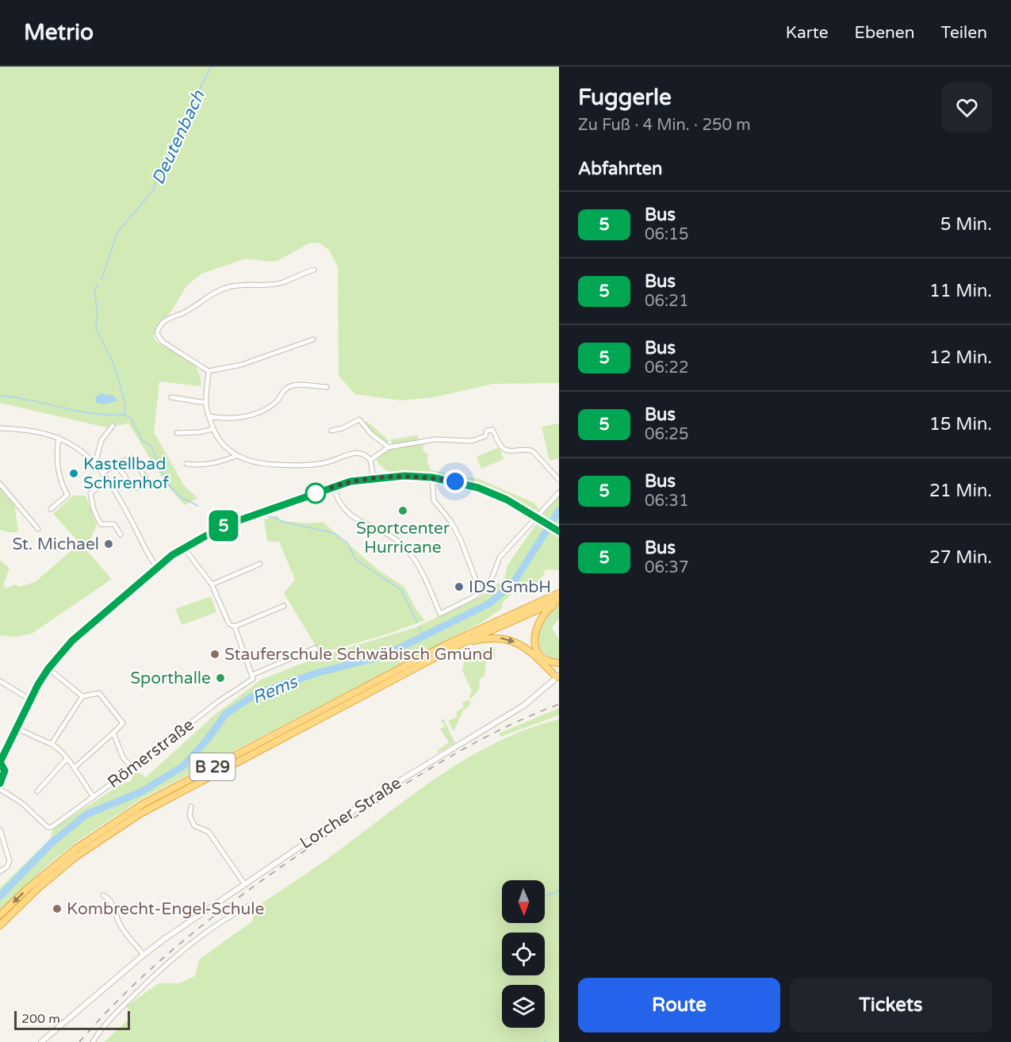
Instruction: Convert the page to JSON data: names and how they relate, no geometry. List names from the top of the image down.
{
  "streets": {
    "highway": ["B 29"],
    "street": ["Römerstraße", "Lorcher Straße"]
  },
  "water": ["Deutenbach", "Rems"],
  "places": [
    "Kastellbad Schirenhof",
    "Sportcenter Hurricane",
    "St. Michael",
    "IDS GmbH",
    "Stauferschule Schwäbisch Gmünd",
    "Sporthalle",
    "Kombrecht-Engel-Schule"
  ],
  "lines": ["bus line 5"],
  "scale_bar": "200 m",
  "north": "bottom",
  "page": {
    "header": "Metrio",
    "nav": ["Karte", "Ebenen", "Teilen"],
    "on_map": "5",
    "heading": [
      ["Fuggerle", "Zu Fuß · 4 Min. · 250 m"],
      "Abfahrten"
    ],
    "list": [
      {
        "mark": "5",
        "name": "Bus",
        "note": "06:15",
        "value": "5 Min."
      },
      {
        "mark": "5",
        "name": "Bus",
        "note": "06:21",
        "value": "11 Min."
      },
      {
        "mark": "5",
        "name": "Bus",
        "note": "06:22",
        "value": "12 Min."
      },
      {
        "mark": "5",
        "name": "Bus",
        "note": "06:25",
        "value": "15 Min."
      },
      {
        "mark": "5",
        "name": "Bus",
        "note": "06:31",
        "value": "21 Min."
      },
      {
        "mark": "5",
        "name": "Bus",
        "note": "06:37",
        "value": "27 Min."
      }
    ],
    "buttons": ["Route", "Tickets"],
    "scale": "200 m"
  }
}
